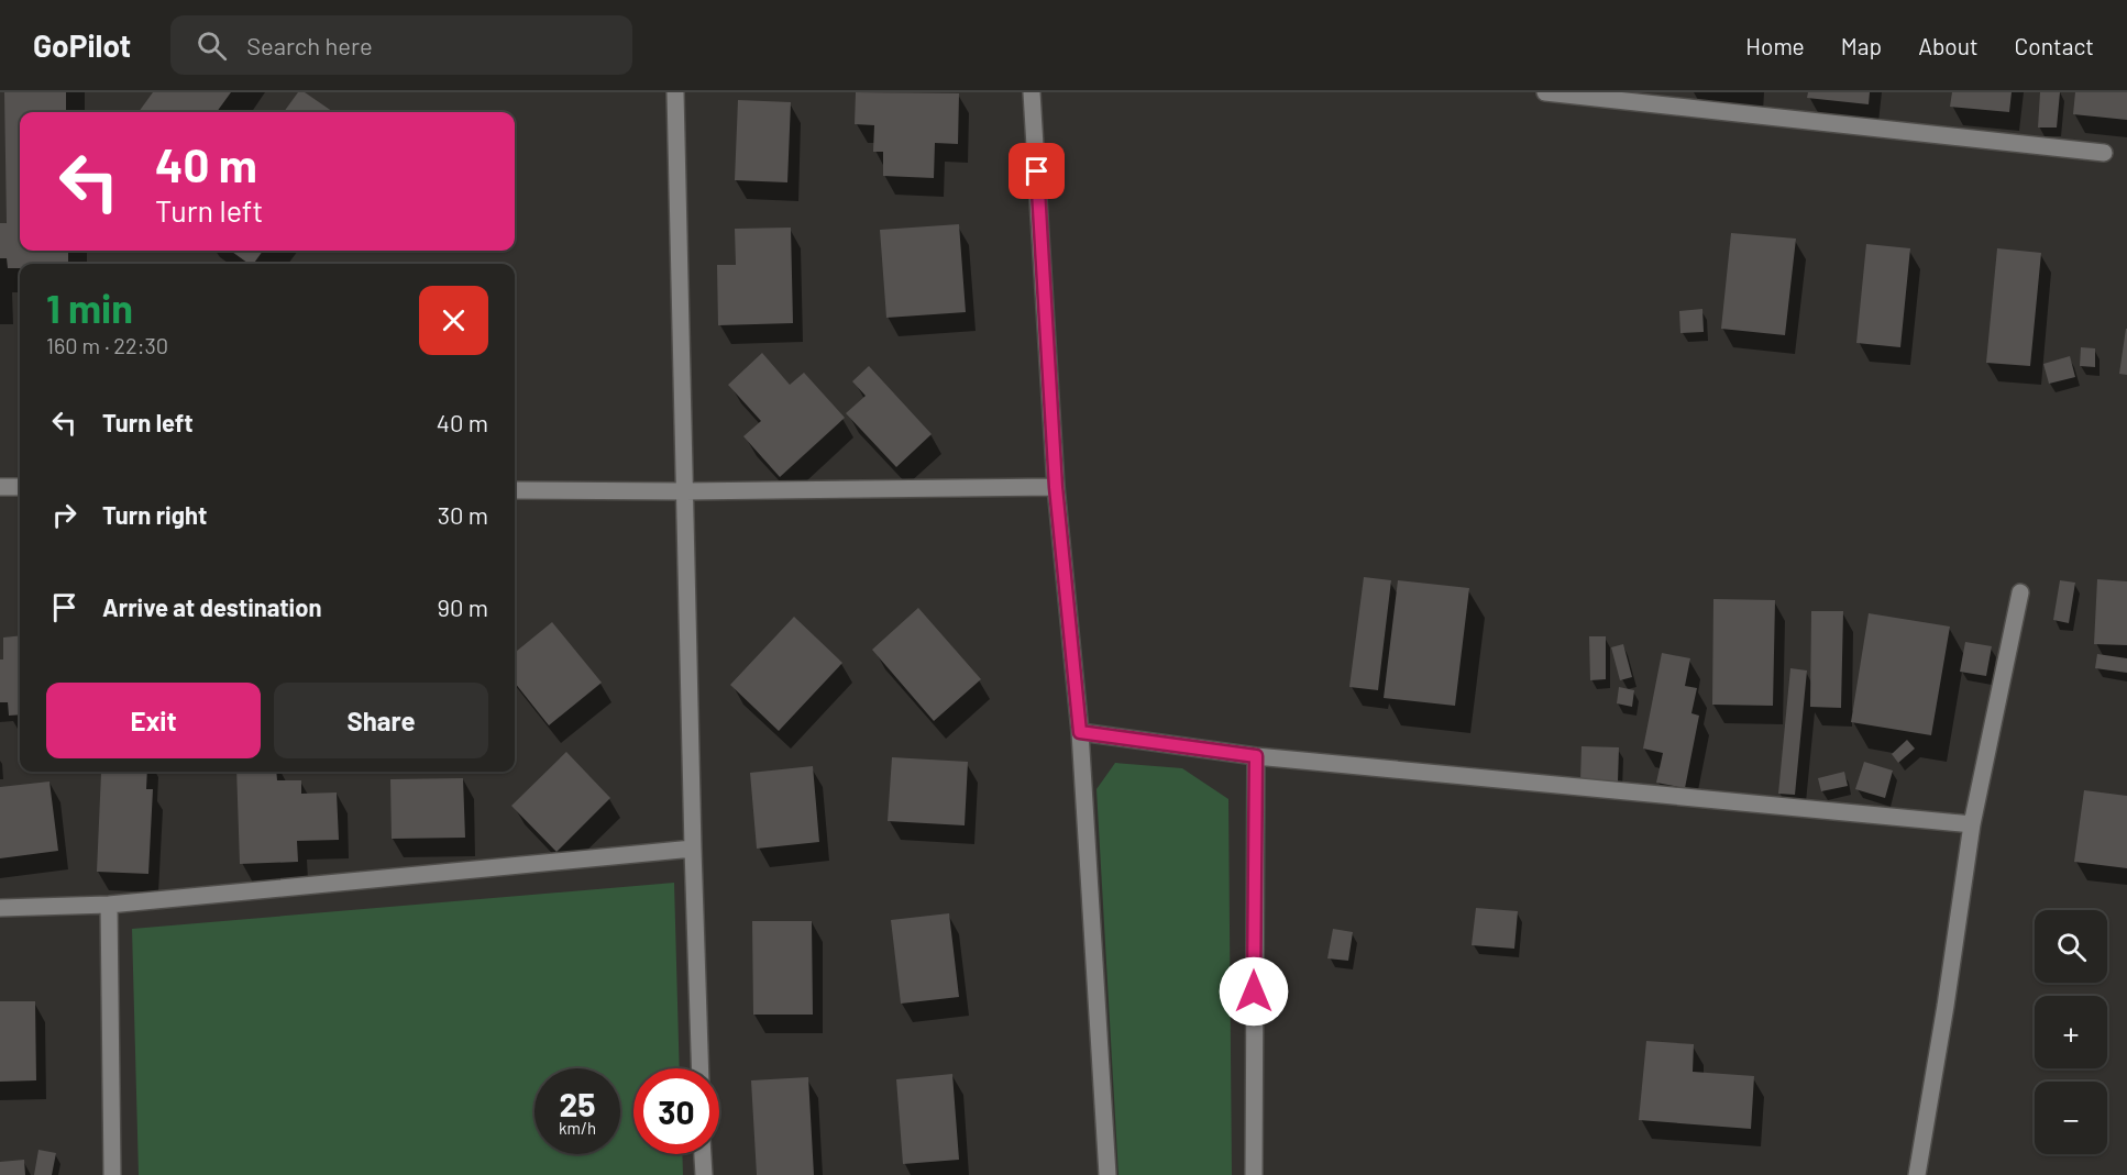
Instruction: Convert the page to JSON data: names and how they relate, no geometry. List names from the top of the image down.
{
  "page": {
    "header": "GoPilot",
    "search": "Search here",
    "nav": [
      "Home",
      "Map",
      "About",
      "Contact"
    ],
    "turn": ["40 m", "Turn left"],
    "heading": ["1 min", "160 m · 22:30"],
    "list": [
      {
        "name": "Turn left",
        "value": "40 m"
      },
      {
        "name": "Turn right",
        "value": "30 m"
      },
      {
        "name": "Arrive at destination",
        "value": "90 m"
      }
    ],
    "buttons": ["Exit", "Share"],
    "map_buttons": ["+", "−"],
    "speed": "25 km/h",
    "limit": "30"
  }
}
